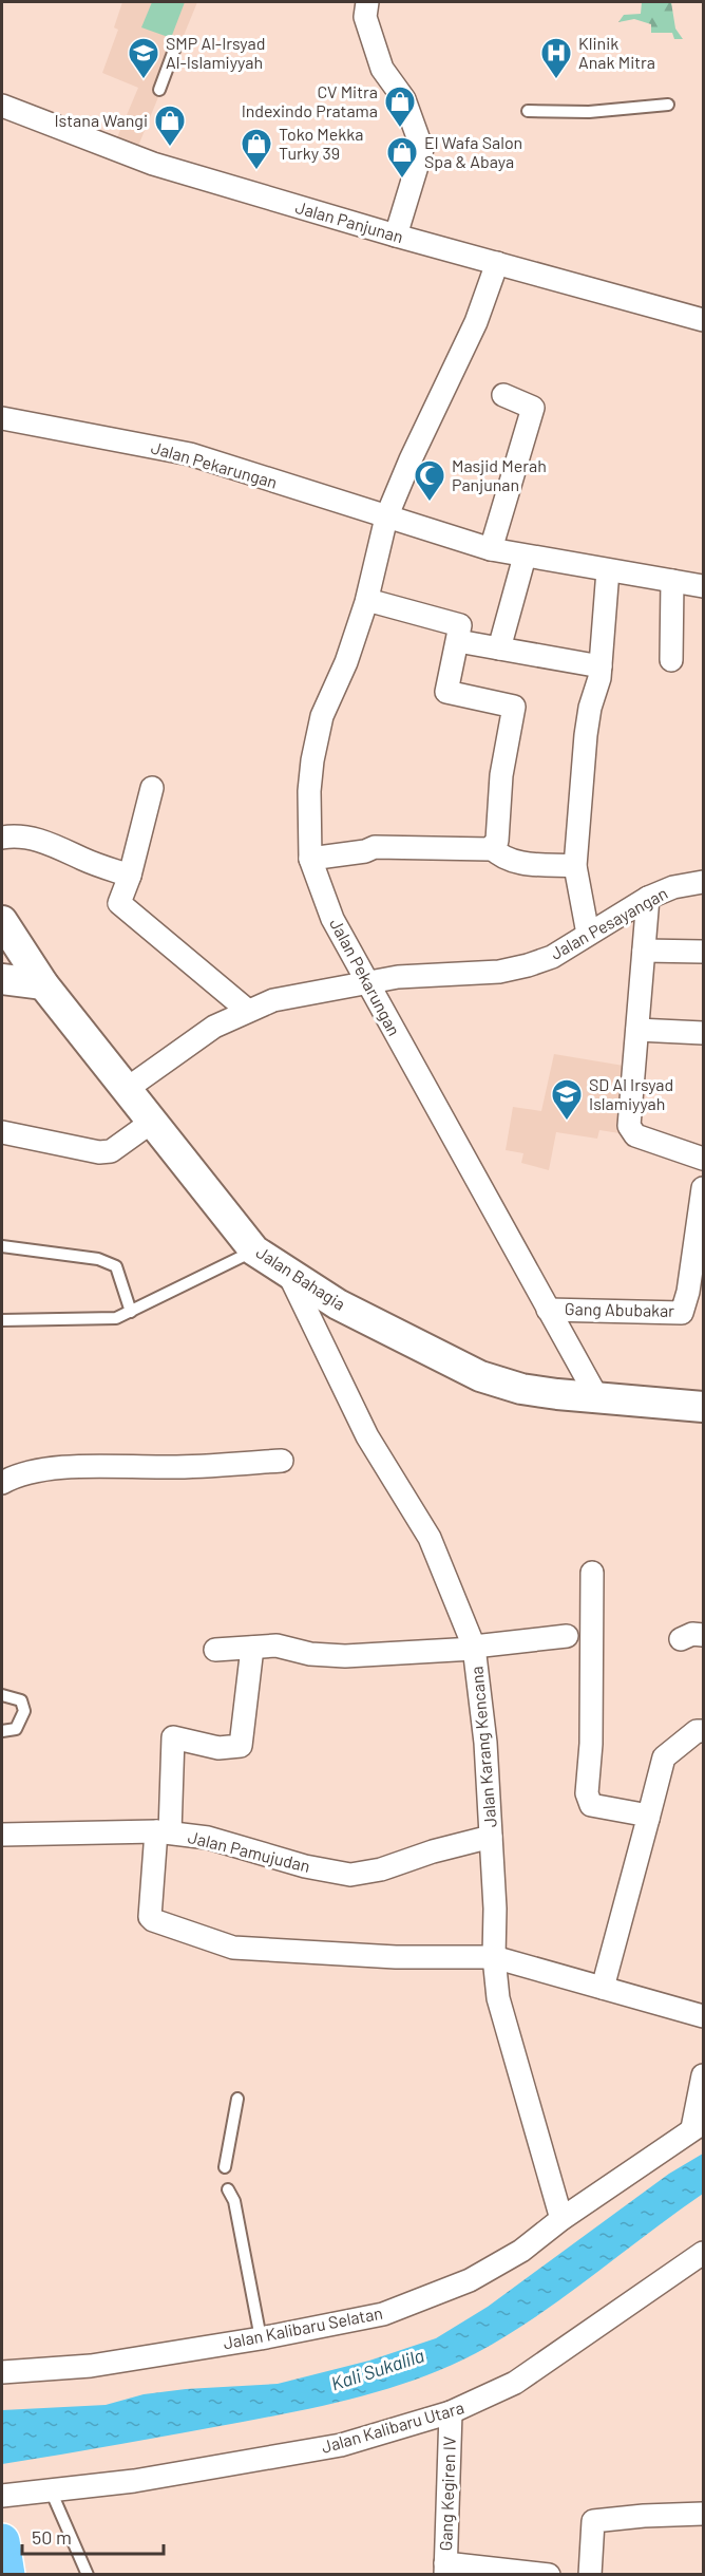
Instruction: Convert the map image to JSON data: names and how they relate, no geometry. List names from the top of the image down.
{
  "streets": {
    "main road": ["Jalan Bahagia"],
    "street": [
      "Jalan Panjunan",
      "Jalan Pekarungan",
      "Jalan Pesayangan",
      "Gang Abubakar",
      "Jalan Karang Kencana",
      "Jalan Pamujudan",
      "Jalan Kalibaru Selatan",
      "Jalan Kalibaru Utara",
      "Gang Kegiren IV"
    ]
  },
  "crossings": [
    ["Jalan Pekarungan", "Jalan Pesayangan"],
    ["Jalan Pekarungan", "Jalan Bahagia"],
    ["Jalan Pekarungan", "Gang Abubakar"],
    ["Jalan Pesayangan", "Jalan Bahagia"],
    ["Jalan Bahagia", "Jalan Karang Kencana"],
    ["Jalan Karang Kencana", "Jalan Pamujudan"],
    ["Jalan Karang Kencana", "Jalan Kalibaru Selatan"],
    ["Jalan Kalibaru Utara", "Gang Kegiren IV"]
  ],
  "water": ["Kali Sukalila"],
  "places": {
    "school or university": ["SMP Al-Irsyad Al-Islamiyyah", "SD Al Irsyad Islamiyyah"],
    "hospital": ["Klinik Anak Mitra"],
    "shop": [
      "CV Mitra Indexindo Pratama",
      "Istana Wangi",
      "Toko Mekka Turky 39",
      "El Wafa Salon Spa & Abaya"
    ],
    "mosque": ["Masjid Merah Panjunan"]
  },
  "scale_bar": "50 m"
}
